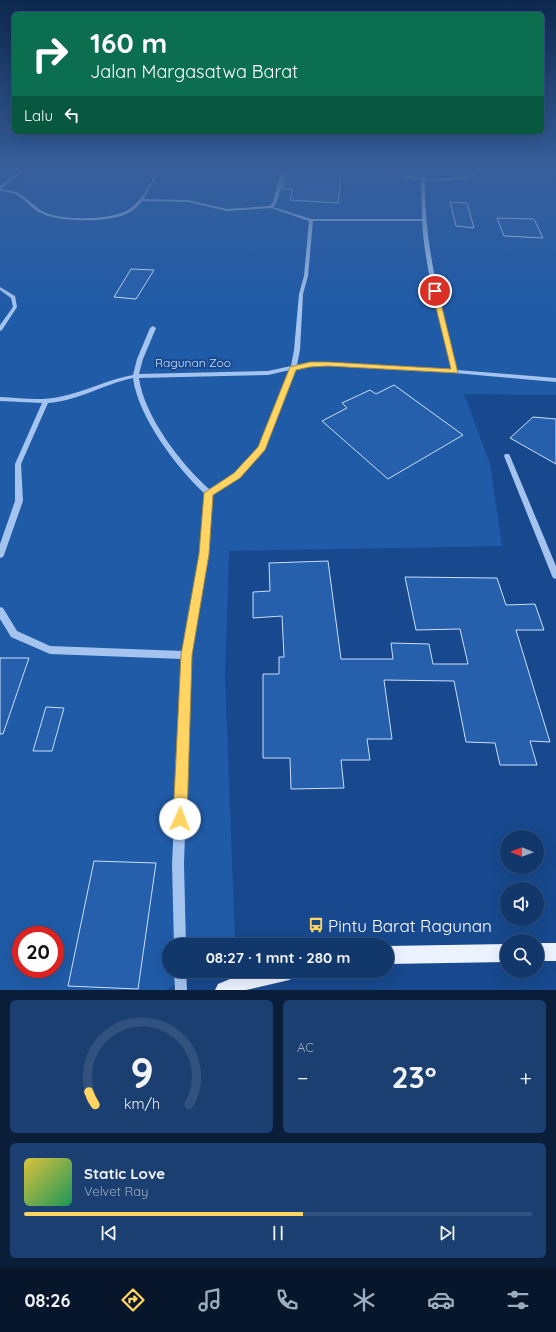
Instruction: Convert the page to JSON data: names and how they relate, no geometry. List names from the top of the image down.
{
  "parks": ["Ragunan Zoo"],
  "places": {
    "bus stop": ["Pintu Barat Ragunan"]
  },
  "north": "left",
  "page": {
    "turn": ["160 m", "Jalan Margasatwa Barat"],
    "then": "Lalu",
    "limit": "20",
    "trip": "08:27 · 1 mnt · 280 m",
    "tile": "AC",
    "heat": ["−", "23°", "+"],
    "song": ["Static Love", "Velvet Ray"],
    "tabs": "08:26",
    "gauge": ["9", "km/h"]
  }
}
